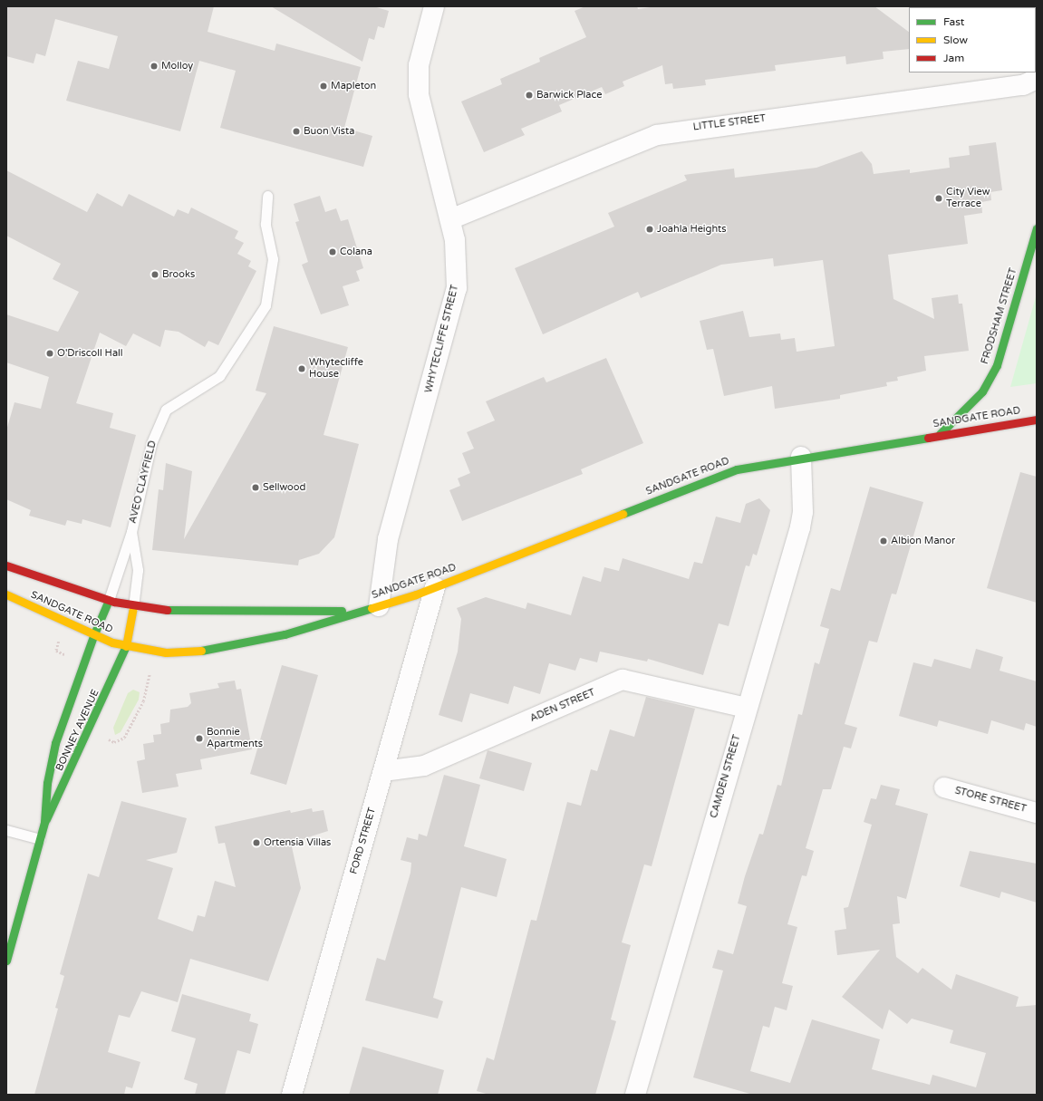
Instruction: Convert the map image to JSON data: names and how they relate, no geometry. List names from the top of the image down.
{
  "streets": {
    "main road": ["FRODSHAM STREET", "SANDGATE ROAD", "BONNEY AVENUE"],
    "street": [
      "LITTLE STREET",
      "WHYTECLIFFE STREET",
      "ADEN STREET",
      "CAMDEN STREET",
      "STORE STREET",
      "FORD STREET"
    ],
    "lane": ["AVEO CLAYFIELD"]
  },
  "crossings": [
    ["LITTLE STREET", "WHYTECLIFFE STREET"],
    ["FRODSHAM STREET", "SANDGATE ROAD"],
    ["WHYTECLIFFE STREET", "SANDGATE ROAD"],
    ["SANDGATE ROAD", "AVEO CLAYFIELD"],
    ["SANDGATE ROAD", "BONNEY AVENUE"],
    ["SANDGATE ROAD", "CAMDEN STREET"],
    ["SANDGATE ROAD", "FORD STREET"],
    ["AVEO CLAYFIELD", "BONNEY AVENUE"],
    ["ADEN STREET", "CAMDEN STREET"],
    ["ADEN STREET", "FORD STREET"]
  ],
  "places": [
    "Molloy",
    "Mapleton",
    "Barwick Place",
    "Buon Vista",
    "City View Terrace",
    "Joahla Heights",
    "Colana",
    "Brooks",
    "O'Driscoll Hall",
    "Whytecliffe House",
    "Sellwood",
    "Albion Manor",
    "Bonnie Apartments",
    "Ortensia Villas"
  ],
  "legend": ["Fast", "Slow", "Jam"]
}
